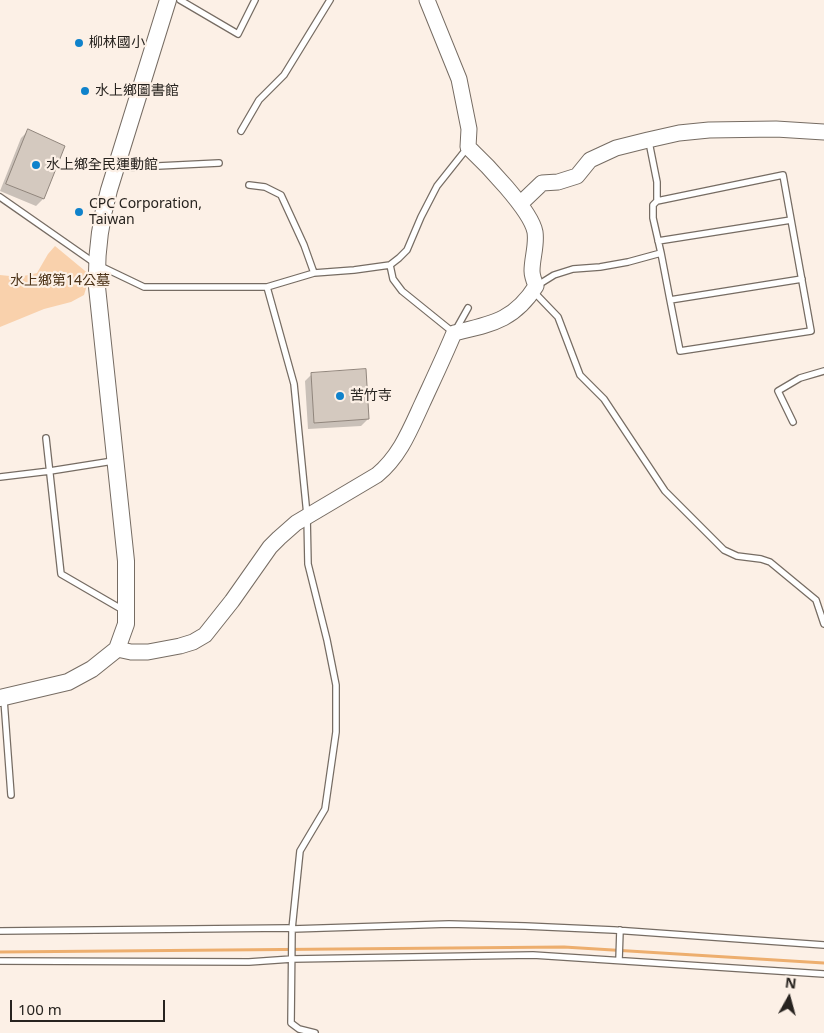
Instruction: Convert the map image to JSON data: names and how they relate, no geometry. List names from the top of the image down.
{
  "parks": ["水上鄉第14公墓"],
  "places": [
    "柳林國小",
    "水上鄉圖書館",
    "水上鄉全民運動館",
    "CPC Corporation, Taiwan",
    "苦竹寺"
  ],
  "scale_bar": "100 m",
  "north": "top"
}
